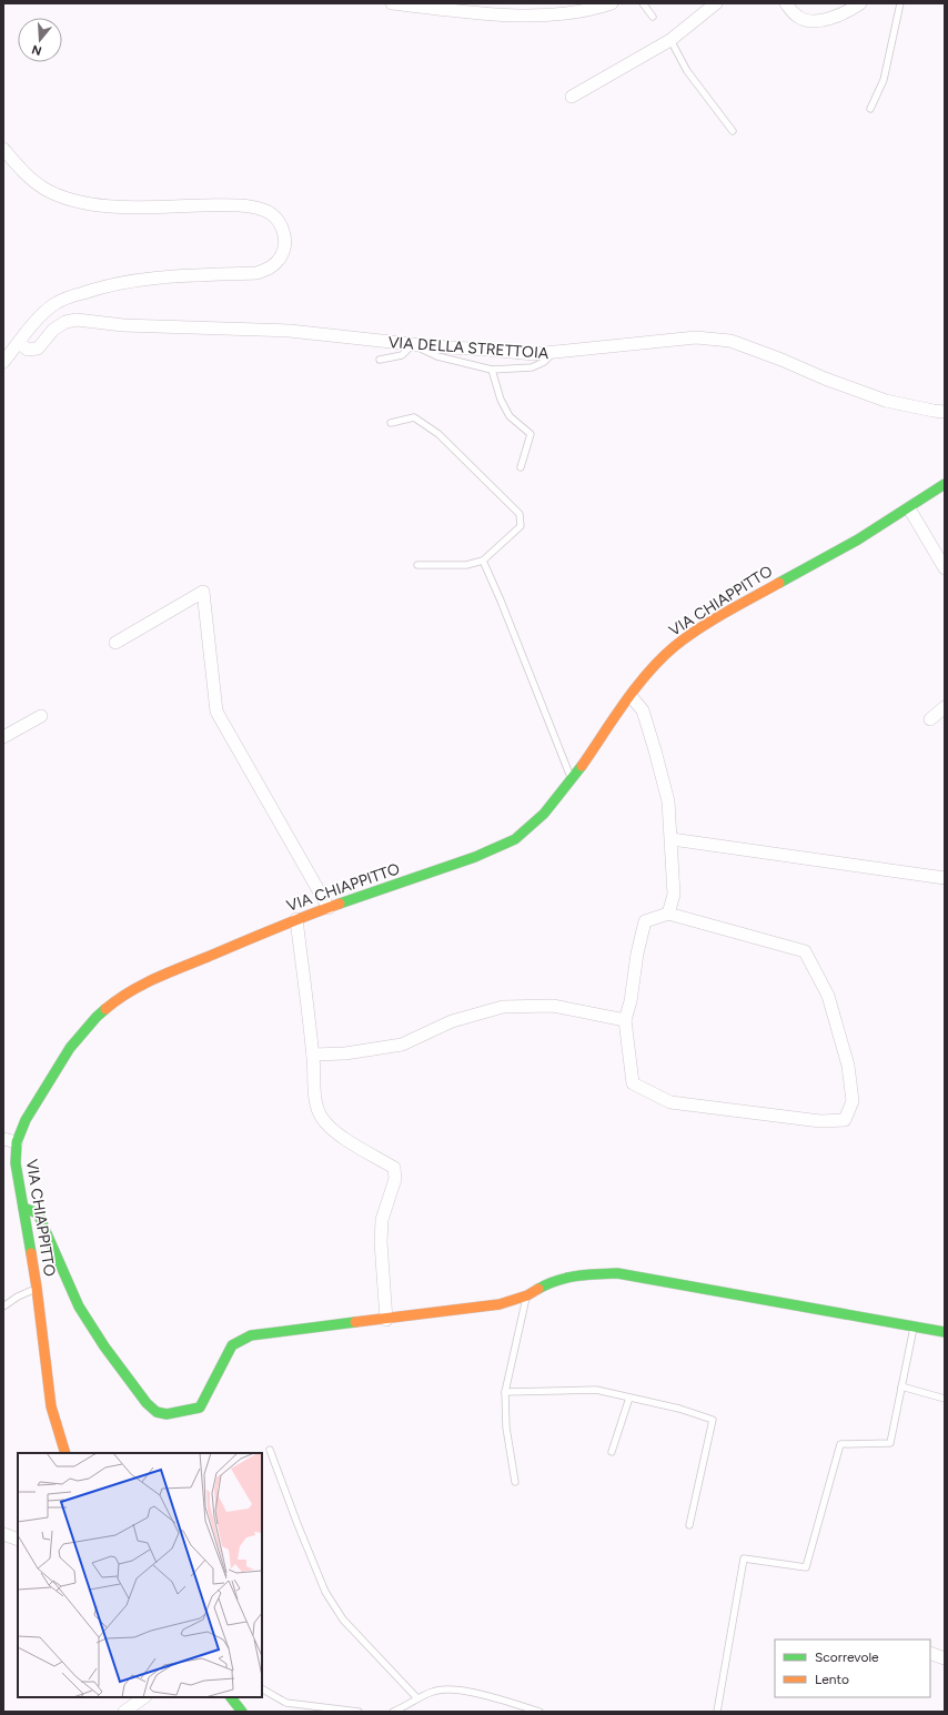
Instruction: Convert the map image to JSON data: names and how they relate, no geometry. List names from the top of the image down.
{
  "streets": {
    "street": ["VIA DELLA STRETTOIA", "VIA CHIAPPITTO"]
  },
  "legend": ["Scorrevole", "Lento"],
  "north": "bottom"
}
